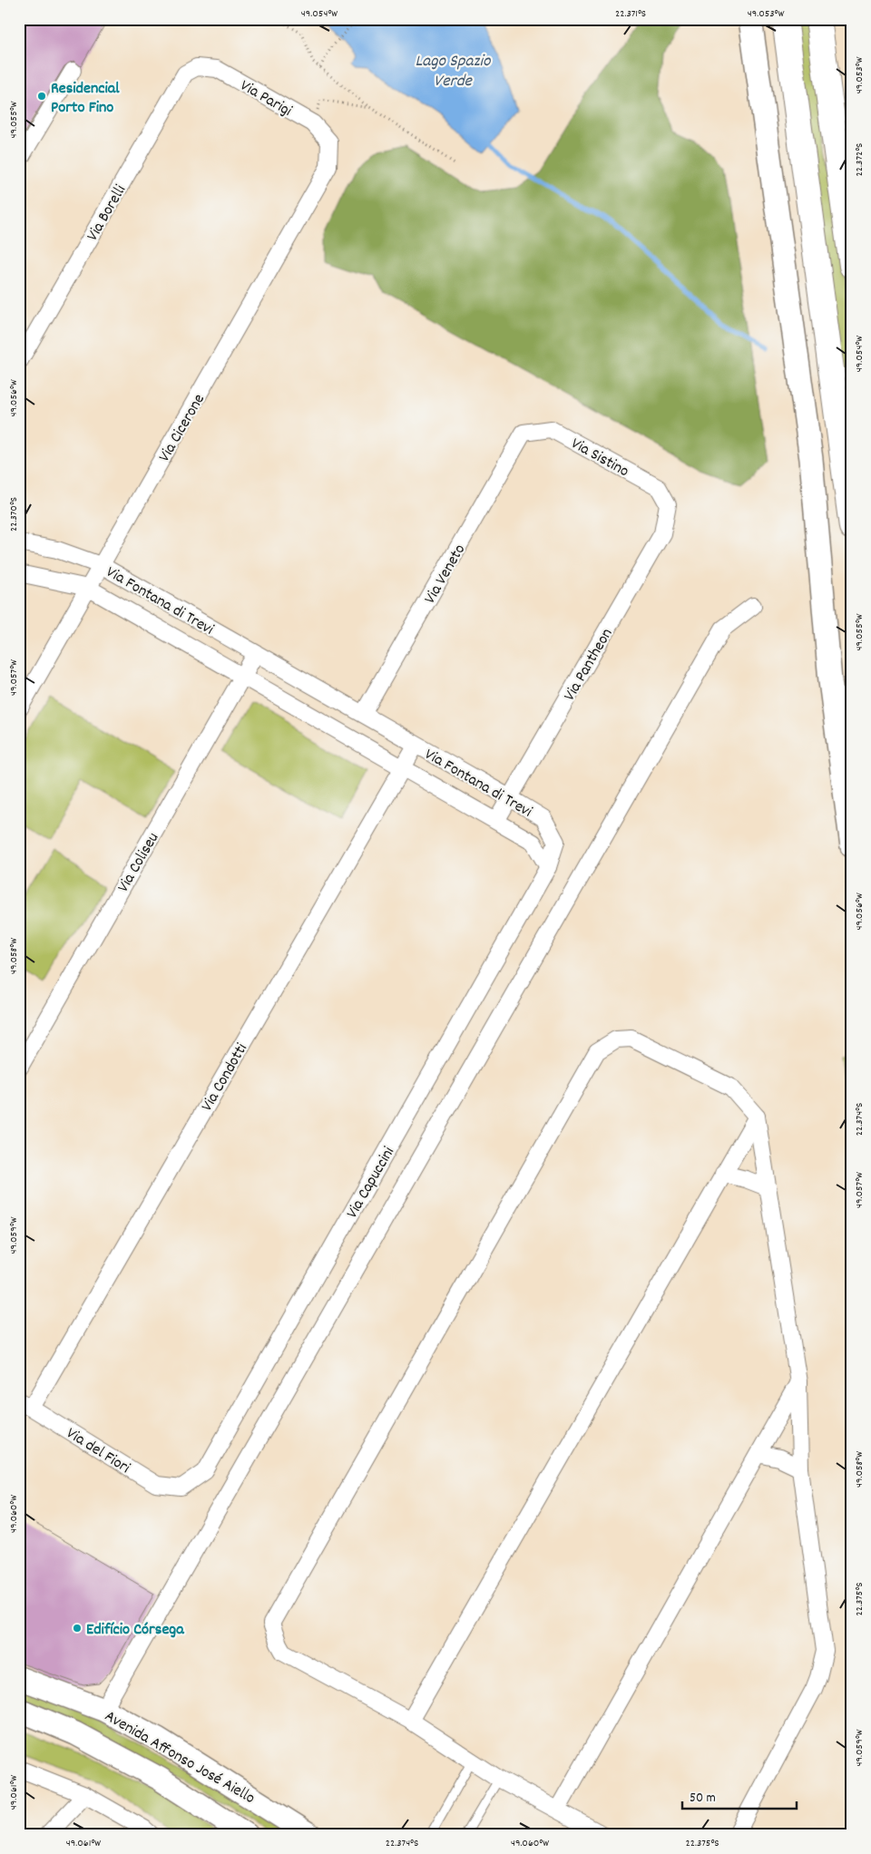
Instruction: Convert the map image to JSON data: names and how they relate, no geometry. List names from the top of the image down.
{
  "streets": {
    "street": [
      "Via Parigi",
      "Via Borelli",
      "Via Cicerone",
      "Via Sistino",
      "Via Veneto",
      "Via Fontana di Trevi",
      "Via Pantheon",
      "Via Coliseu",
      "Via Condotti",
      "Via Capuccini",
      "Via del Fiori",
      "Avenida Affonso José Aiello"
    ]
  },
  "crossings": [
    ["Via Parigi", "Via Borelli"],
    ["Via Parigi", "Via Cicerone"],
    ["Via Cicerone", "Via Fontana di Trevi"],
    ["Via Sistino", "Via Veneto"],
    ["Via Sistino", "Via Pantheon"],
    ["Via Veneto", "Via Fontana di Trevi"],
    ["Via Fontana di Trevi", "Via Pantheon"],
    ["Via Fontana di Trevi", "Via Coliseu"],
    ["Via Fontana di Trevi", "Via Condotti"],
    ["Via Fontana di Trevi", "Via Capuccini"],
    ["Via Condotti", "Via del Fiori"],
    ["Via Capuccini", "Via del Fiori"]
  ],
  "water": ["Lago Spazio Verde"],
  "places": ["Residencial Porto Fino", "Edifício Córsega"],
  "scale_bar": "50 m",
  "coordinates": [
    "49.054°W",
    "22.371°S",
    "49.053°W",
    "49.055°W",
    "22.372°S",
    "49.056°W",
    "22.370°S",
    "49.057°W",
    "49.058°W",
    "22.374°S",
    "49.059°W",
    "49.060°W",
    "22.375°S",
    "49.061°W"
  ]
}
